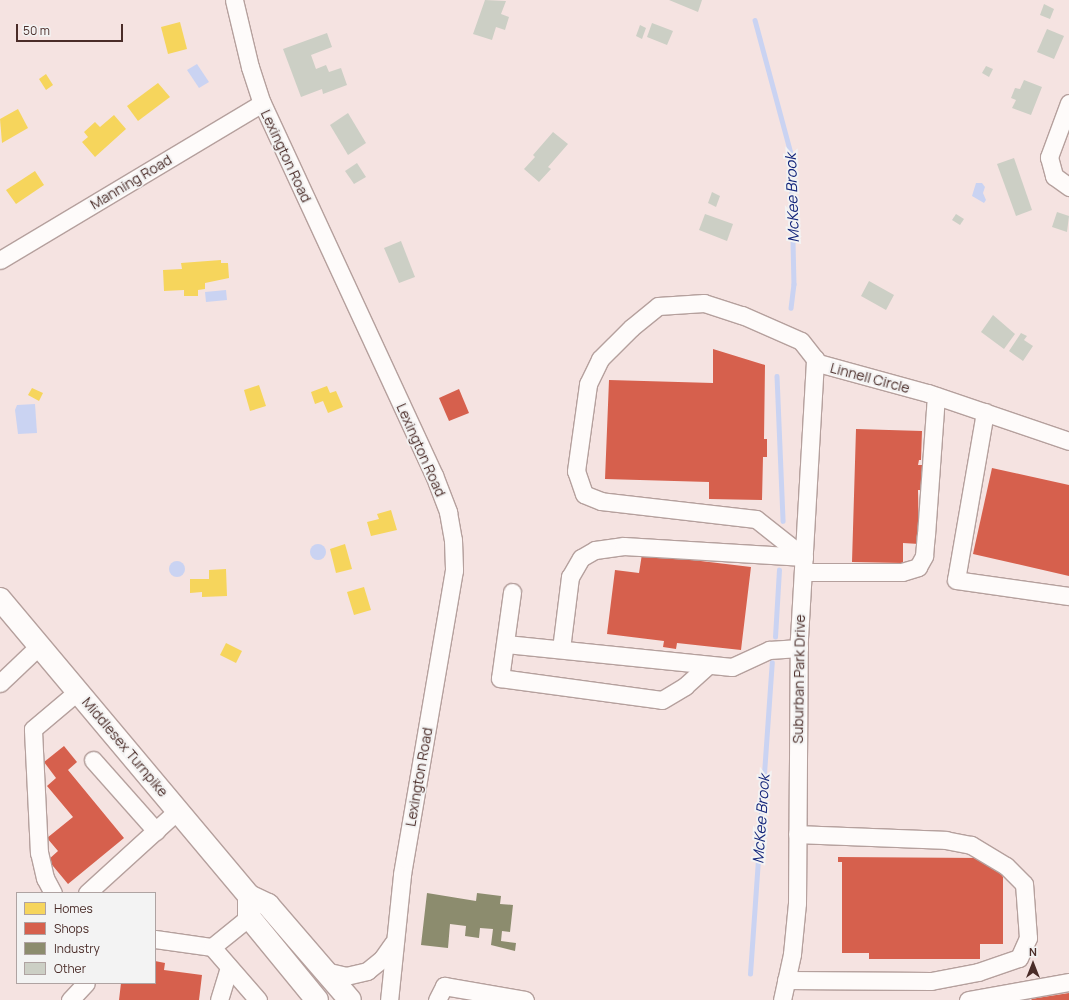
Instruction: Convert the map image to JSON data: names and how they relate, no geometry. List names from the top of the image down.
{
  "streets": {
    "main road": ["Middlesex Turnpike"],
    "street": [
      "Lexington Road",
      "Manning Road",
      "Linnell Circle",
      "Suburban Park Drive"
    ]
  },
  "crossings": [
    ["Lexington Road", "Manning Road"],
    ["Linnell Circle", "Suburban Park Drive"]
  ],
  "water": ["McKee Brook"],
  "legend": [
    "Homes",
    "Shops",
    "Industry",
    "Other"
  ],
  "scale_bar": "50 m",
  "north": "top"
}
